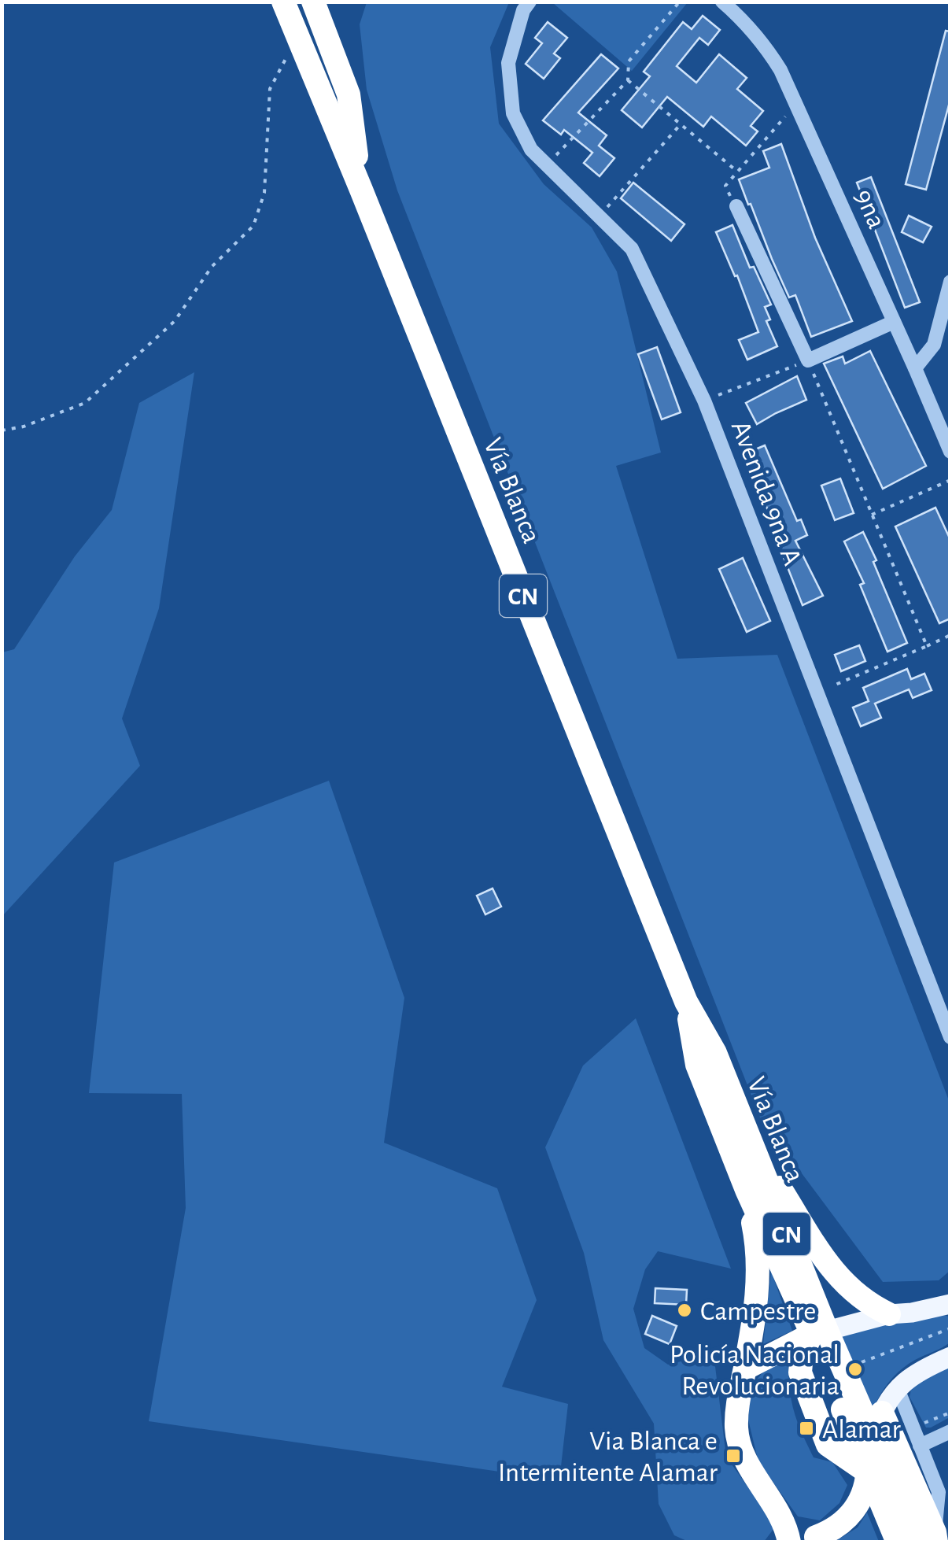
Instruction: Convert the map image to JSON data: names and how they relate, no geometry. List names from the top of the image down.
{
  "streets": {
    "highway": ["Vía Blanca", "CN"],
    "street": ["9na", "Avenida 9na A"]
  },
  "places": {
    "other": ["Campestre", "Policía Nacional Revolucionaria"],
    "transit": ["Alamar", "Via Blanca e Intermitente Alamar"]
  }
}
